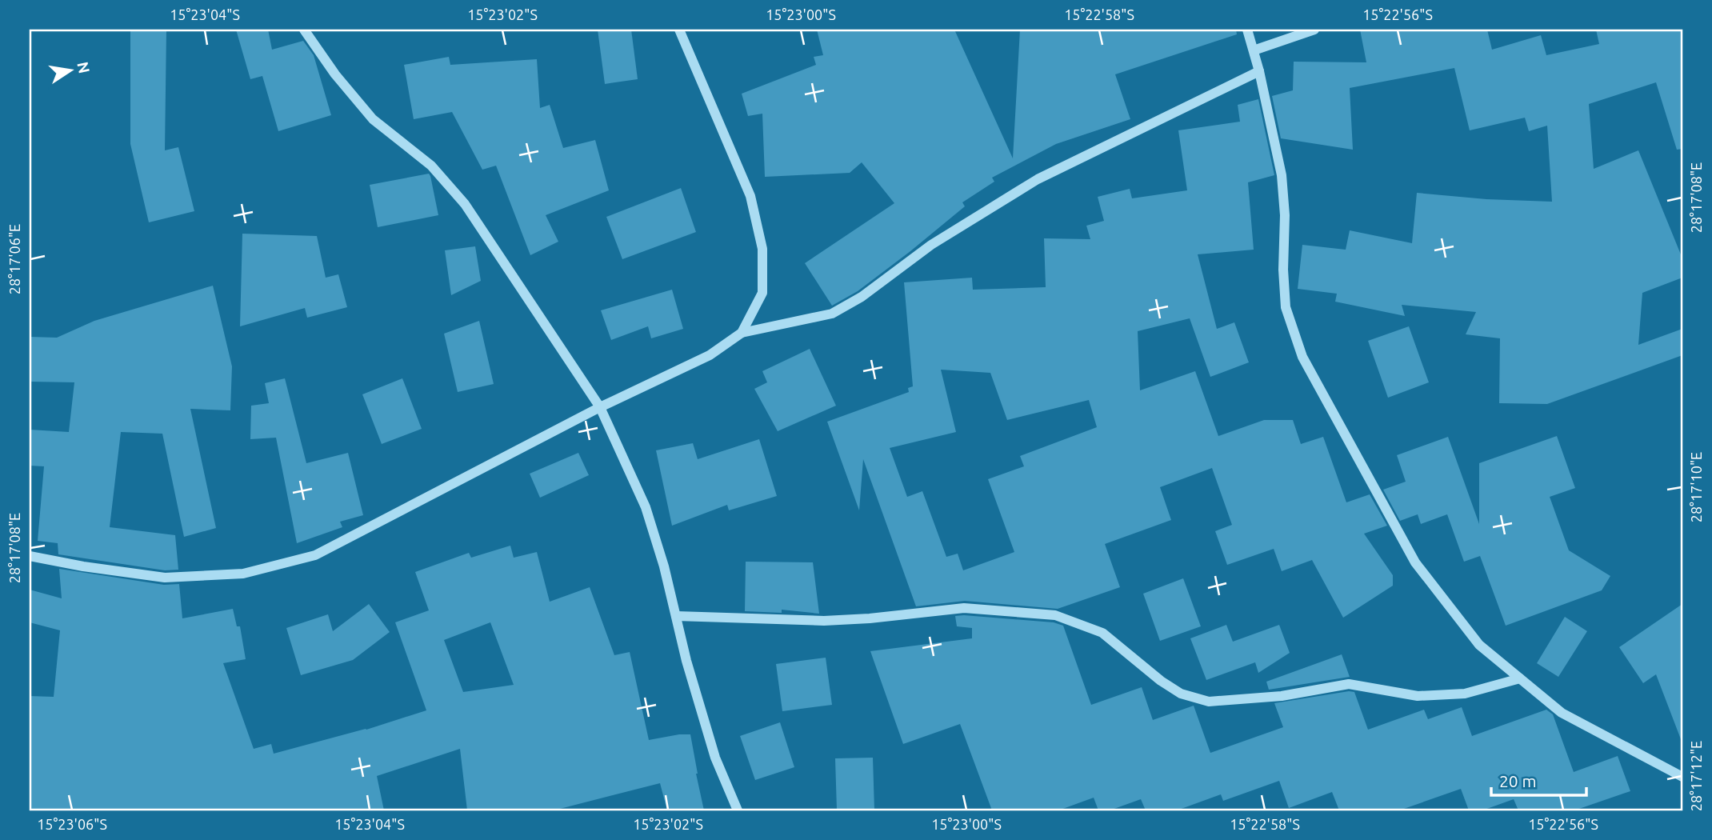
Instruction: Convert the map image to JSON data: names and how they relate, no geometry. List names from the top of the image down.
{
  "scale_bar": "20 m",
  "north": "right",
  "coordinates": [
    "15°23'04\"S",
    "15°23'02\"S",
    "15°23'00\"S",
    "15°22'58\"S",
    "15°22'56\"S",
    "28°17'08\"E",
    "28°17'06\"E",
    "28°17'10\"E",
    "28°17'12\"E",
    "15°23'06\"S"
  ]
}
